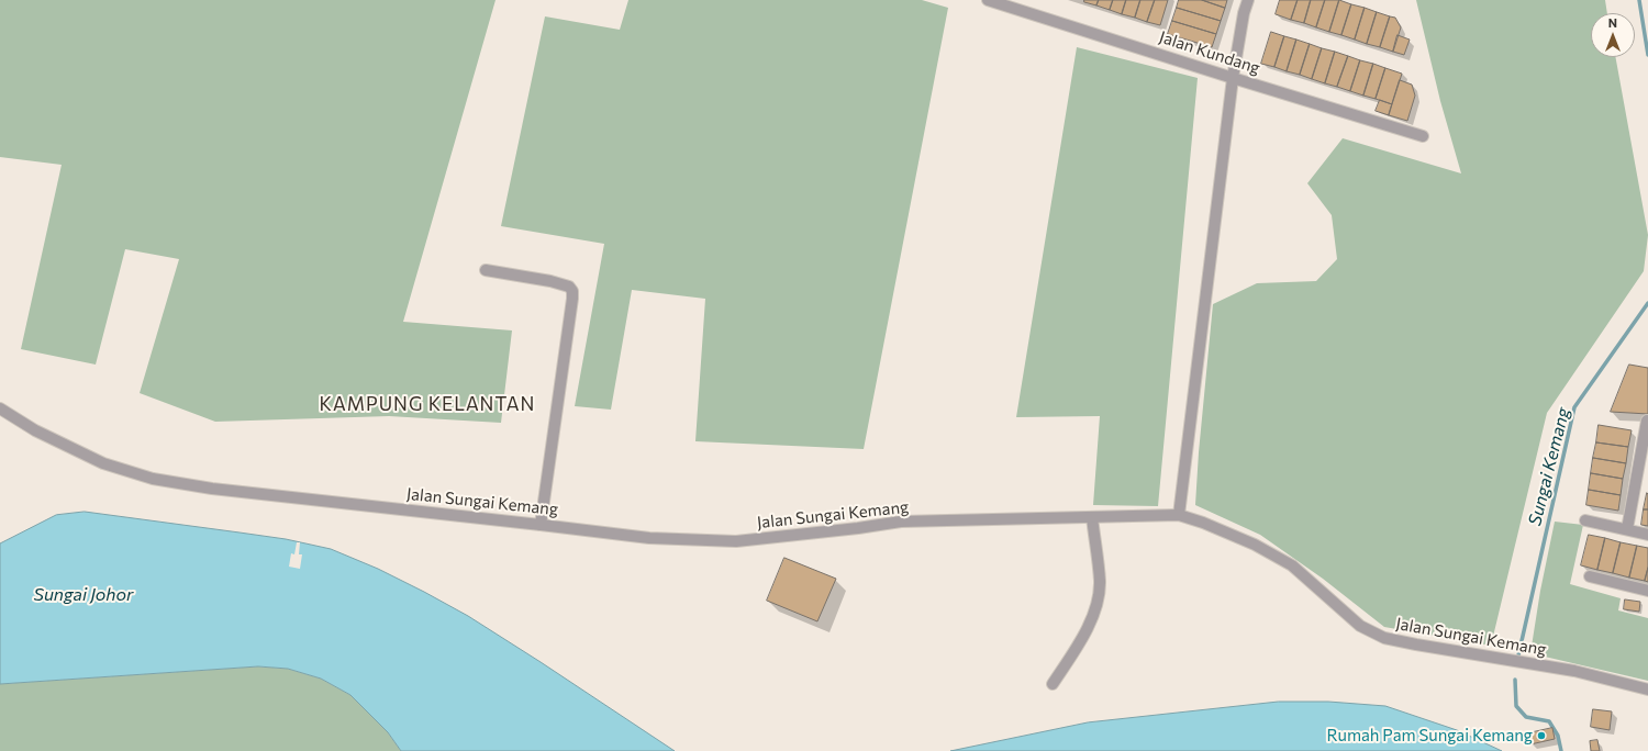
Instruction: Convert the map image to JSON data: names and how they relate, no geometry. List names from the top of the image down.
{
  "streets": {
    "street": ["Jalan Kundang", "Jalan Sungai Kemang"]
  },
  "districts": ["KAMPUNG KELANTAN"],
  "water": ["Sungai Kemang", "Sungai Johor"],
  "places": ["Rumah Pam Sungai Kemang"],
  "north": "top"
}
